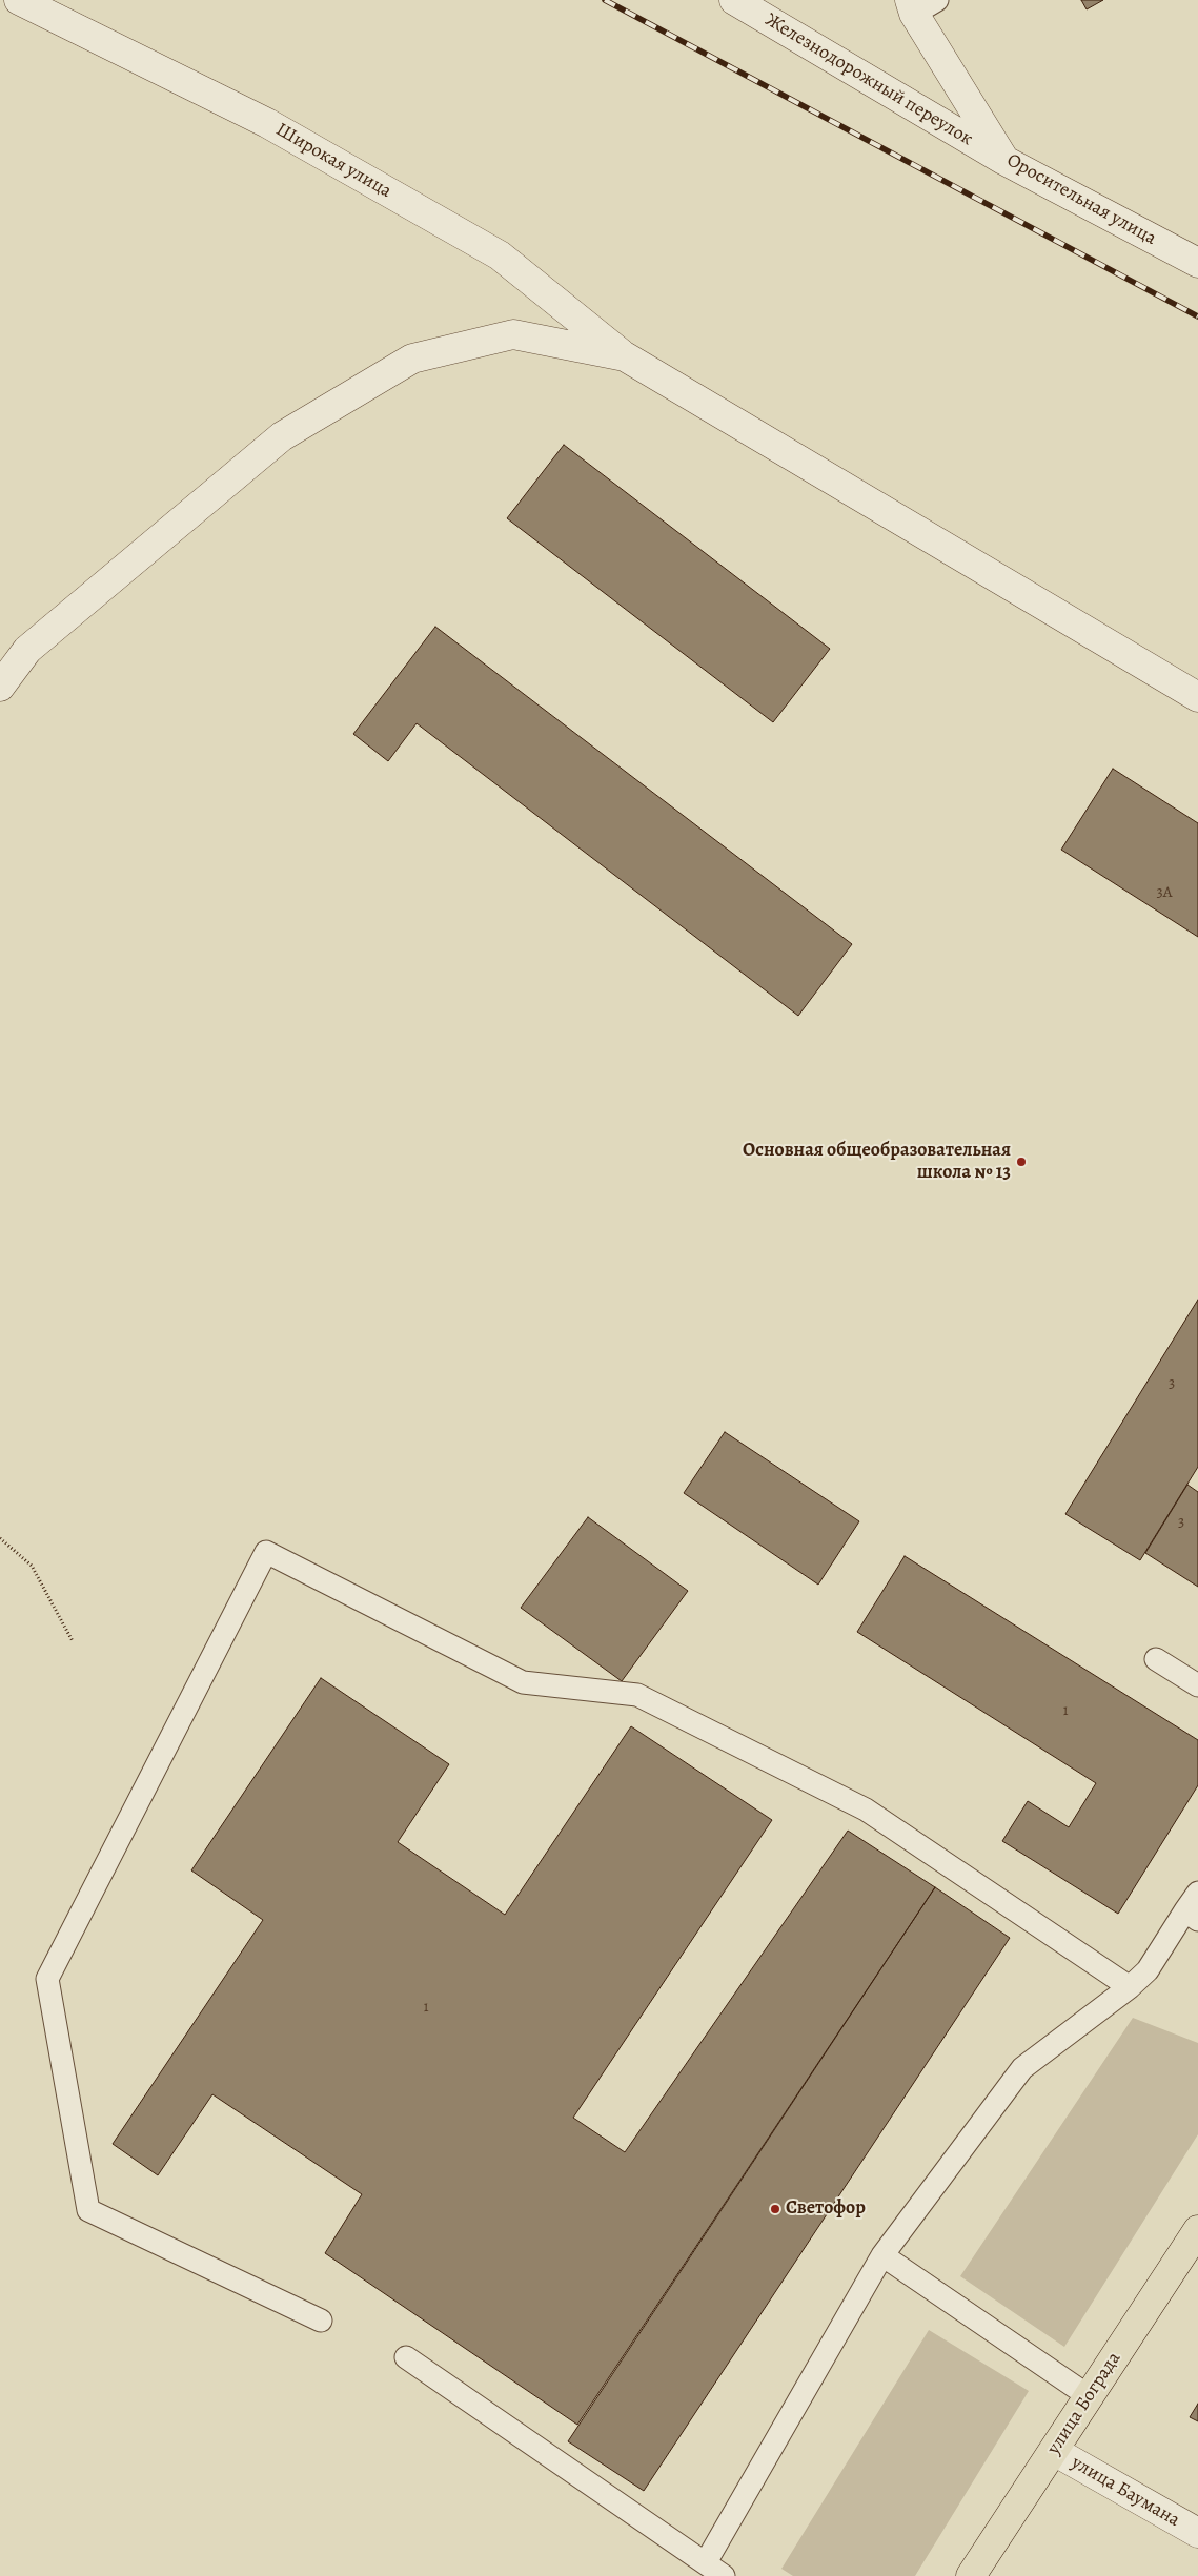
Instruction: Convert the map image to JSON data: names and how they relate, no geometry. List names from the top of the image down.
{
  "streets": {
    "main road": ["улица Бограда"],
    "street": [
      "Железнодорожный переулок",
      "Широкая улица",
      "Оросительная улица",
      "улица Баумана"
    ]
  },
  "crossings": [
    ["Железнодорожный переулок", "Оросительная улица"],
    ["улица Бограда", "улица Баумана"]
  ],
  "places": ["Основная общеобразовательная школа № 13", "Светофор"],
  "house_numbers": [
    "3А",
    "3",
    "3",
    "1",
    "1"
  ]
}
